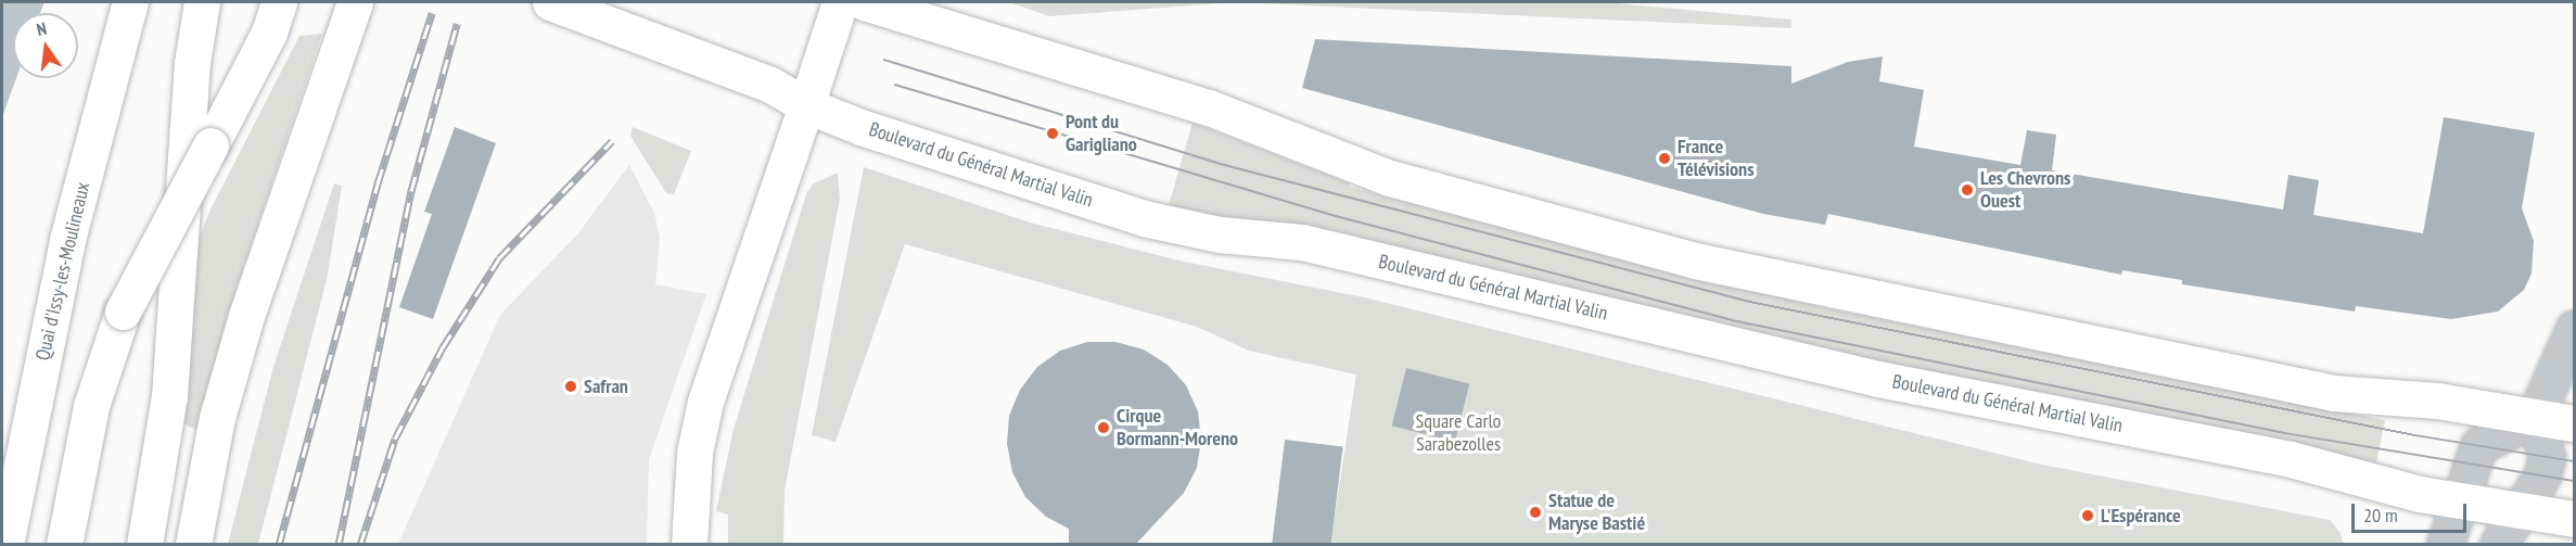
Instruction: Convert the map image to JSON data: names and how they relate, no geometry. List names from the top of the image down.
{
  "streets": {
    "main road": ["Boulevard du Général Martial Valin", "Quai d'Issy-les-Moulineaux"]
  },
  "parks": ["Square Carlo Sarabezolles"],
  "places": [
    "Pont du Garigliano",
    "France Télévisions",
    "Les Chevrons Ouest",
    "Safran",
    "Cirque Bormann-Moreno",
    "Statue de Maryse Bastié",
    "L'Espérance"
  ],
  "scale_bar": "20 m",
  "north": "top"
}
